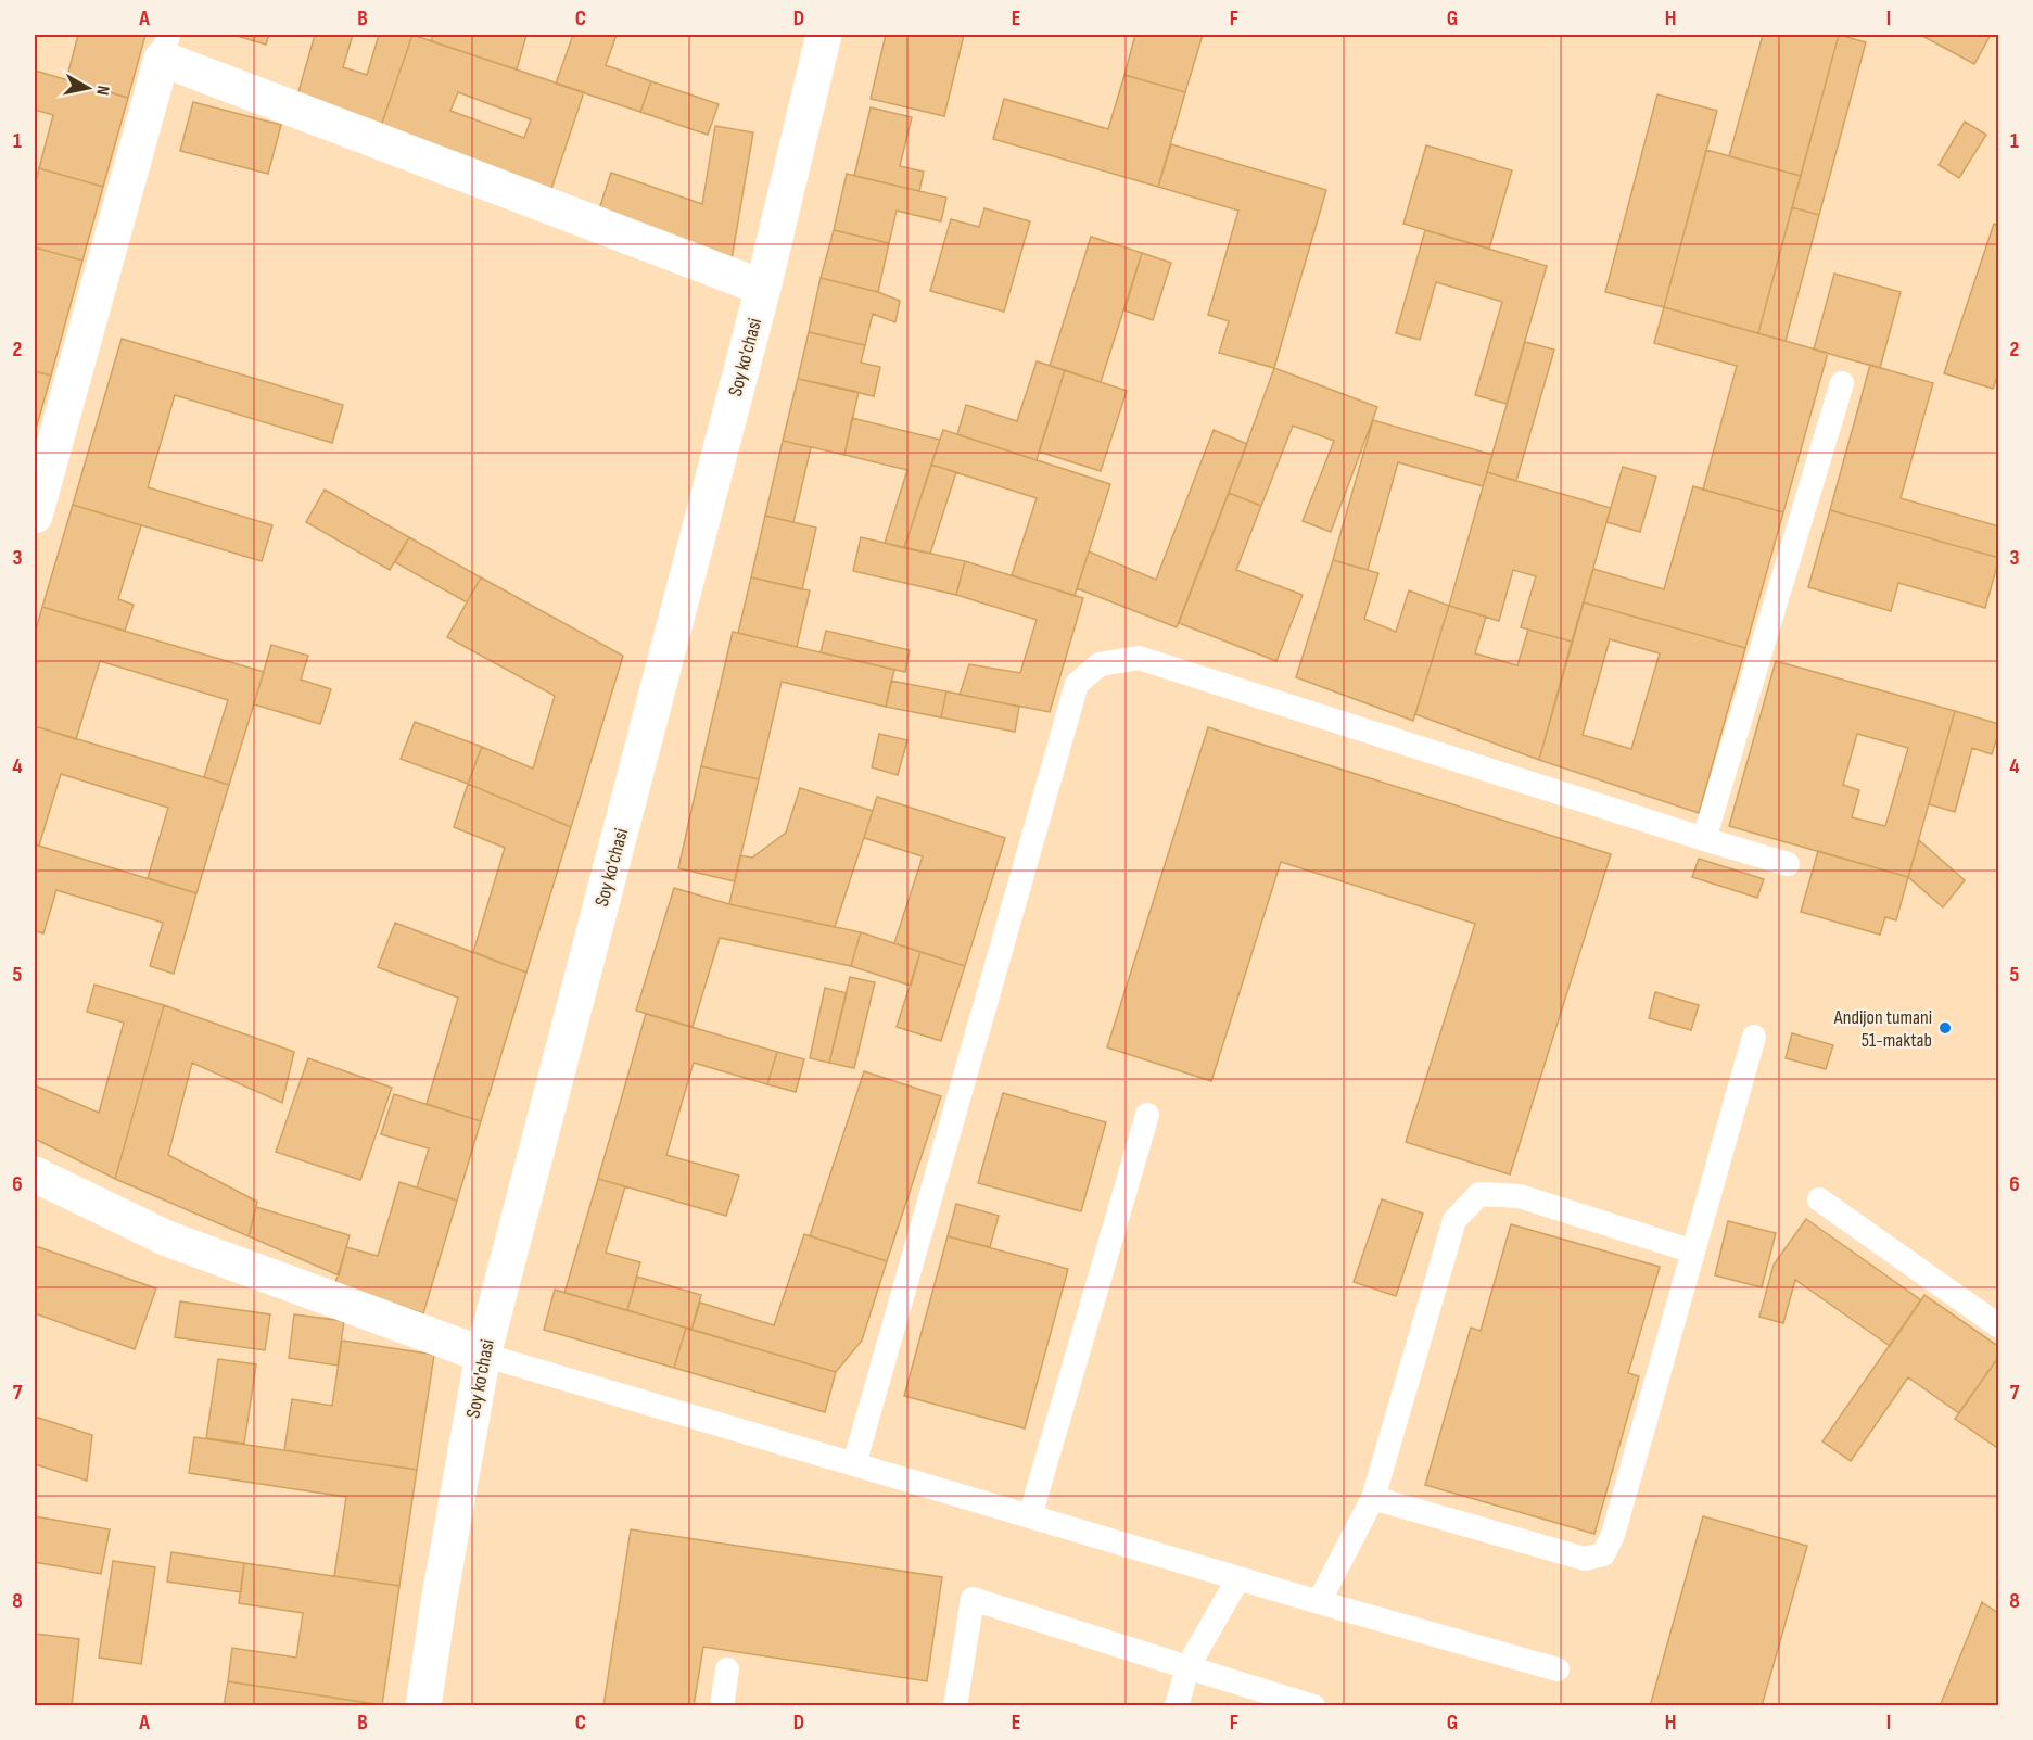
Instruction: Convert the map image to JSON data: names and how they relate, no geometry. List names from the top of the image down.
{
  "streets": {
    "main road": ["Soy ko'chasi"]
  },
  "places": ["Andijon tumani 51-maktab"],
  "north": "right",
  "grid": {
    "columns": [
      "A",
      "B",
      "C",
      "D",
      "E",
      "F",
      "G",
      "H",
      "I"
    ],
    "rows": [
      "1",
      "2",
      "3",
      "4",
      "5",
      "6",
      "7",
      "8"
    ]
  }
}
